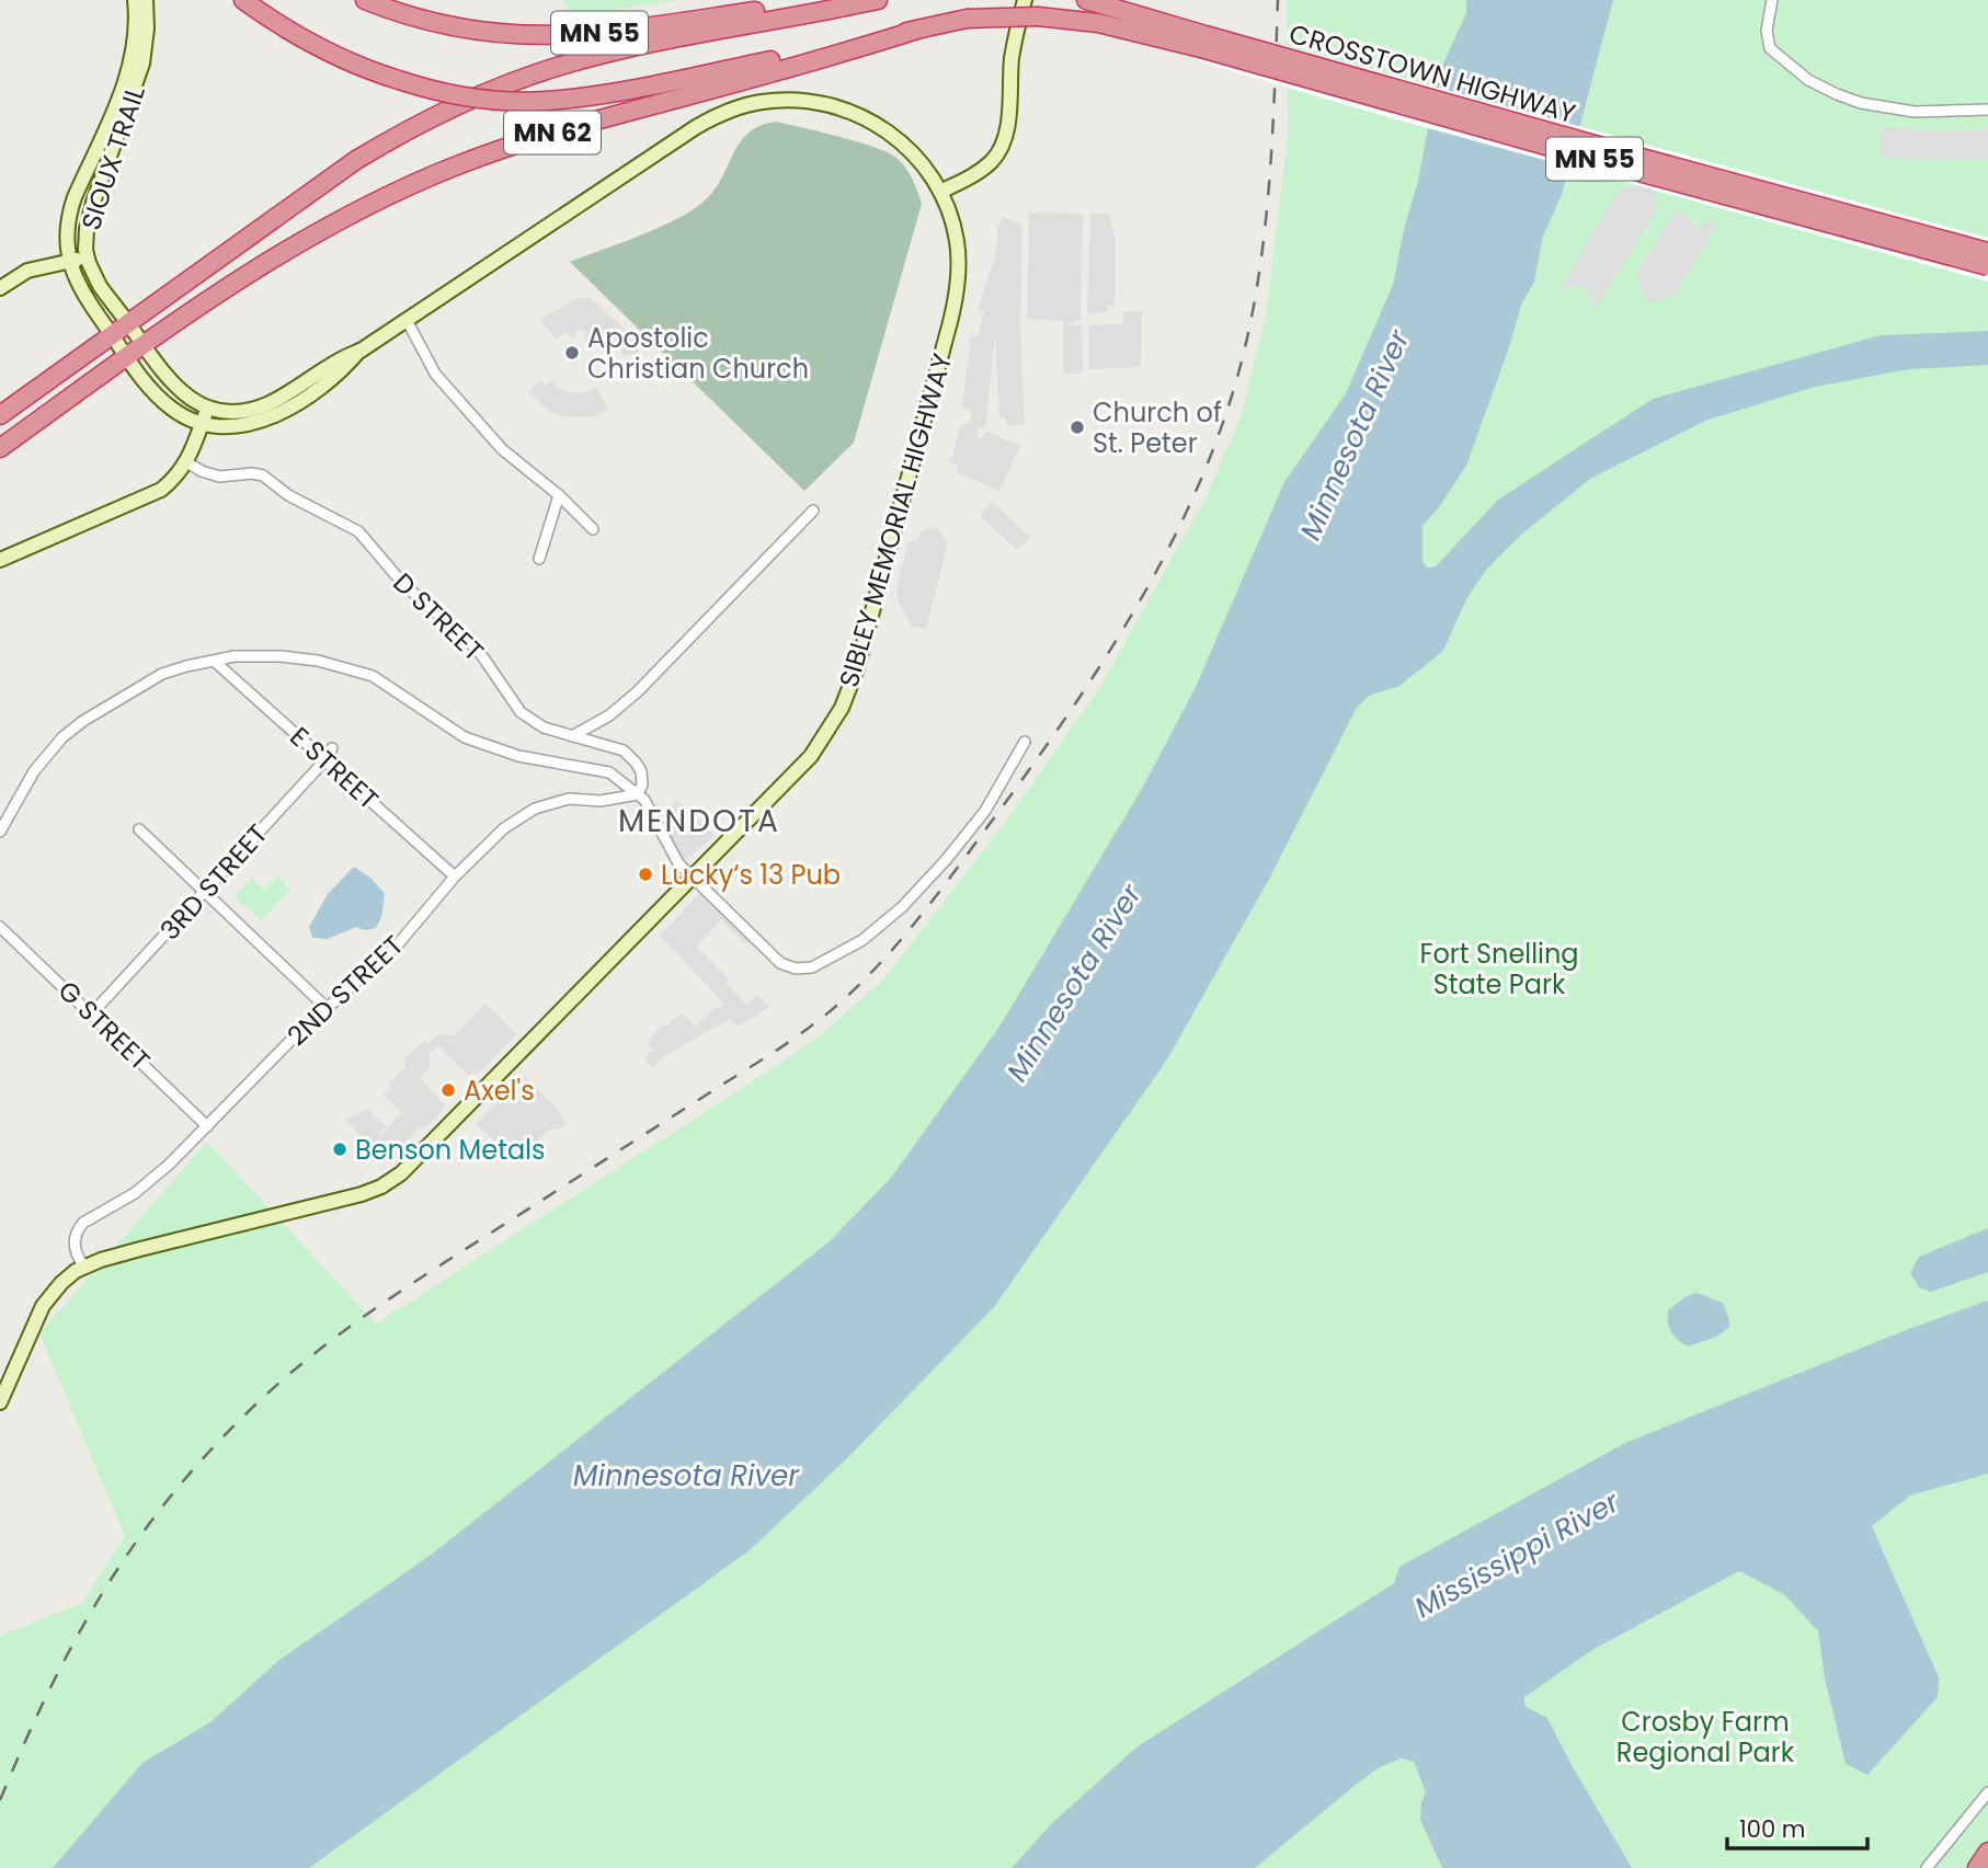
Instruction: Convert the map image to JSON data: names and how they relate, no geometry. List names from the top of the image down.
{
  "streets": {
    "highway": ["MN 55", "CROSSTOWN HIGHWAY", "MN 62"],
    "main road": ["SIOUX TRAIL", "SIBLEY MEMORIAL HIGHWAY"],
    "street": [
      "D STREET",
      "E STREET",
      "3RD STREET",
      "2ND STREET",
      "G STREET"
    ]
  },
  "crossings": [
    ["MN 55", "CROSSTOWN HIGHWAY"],
    ["MN 55", "MN 62"],
    ["CROSSTOWN HIGHWAY", "MN 62"],
    ["MN 62", "SIOUX TRAIL"],
    ["SIBLEY MEMORIAL HIGHWAY", "D STREET"],
    ["SIBLEY MEMORIAL HIGHWAY", "2ND STREET"],
    ["D STREET", "2ND STREET"],
    ["E STREET", "3RD STREET"],
    ["E STREET", "2ND STREET"],
    ["3RD STREET", "G STREET"],
    ["2ND STREET", "G STREET"]
  ],
  "districts": ["MENDOTA"],
  "water": ["Minnesota River", "Mississippi River"],
  "parks": ["Fort Snelling State Park", "Crosby Farm Regional Park"],
  "places": [
    "Apostolic Christian Church",
    "Church of St. Peter",
    "Lucky‘s 13 Pub",
    "Axel's",
    "Benson Metals"
  ],
  "scale_bar": "100 m"
}
